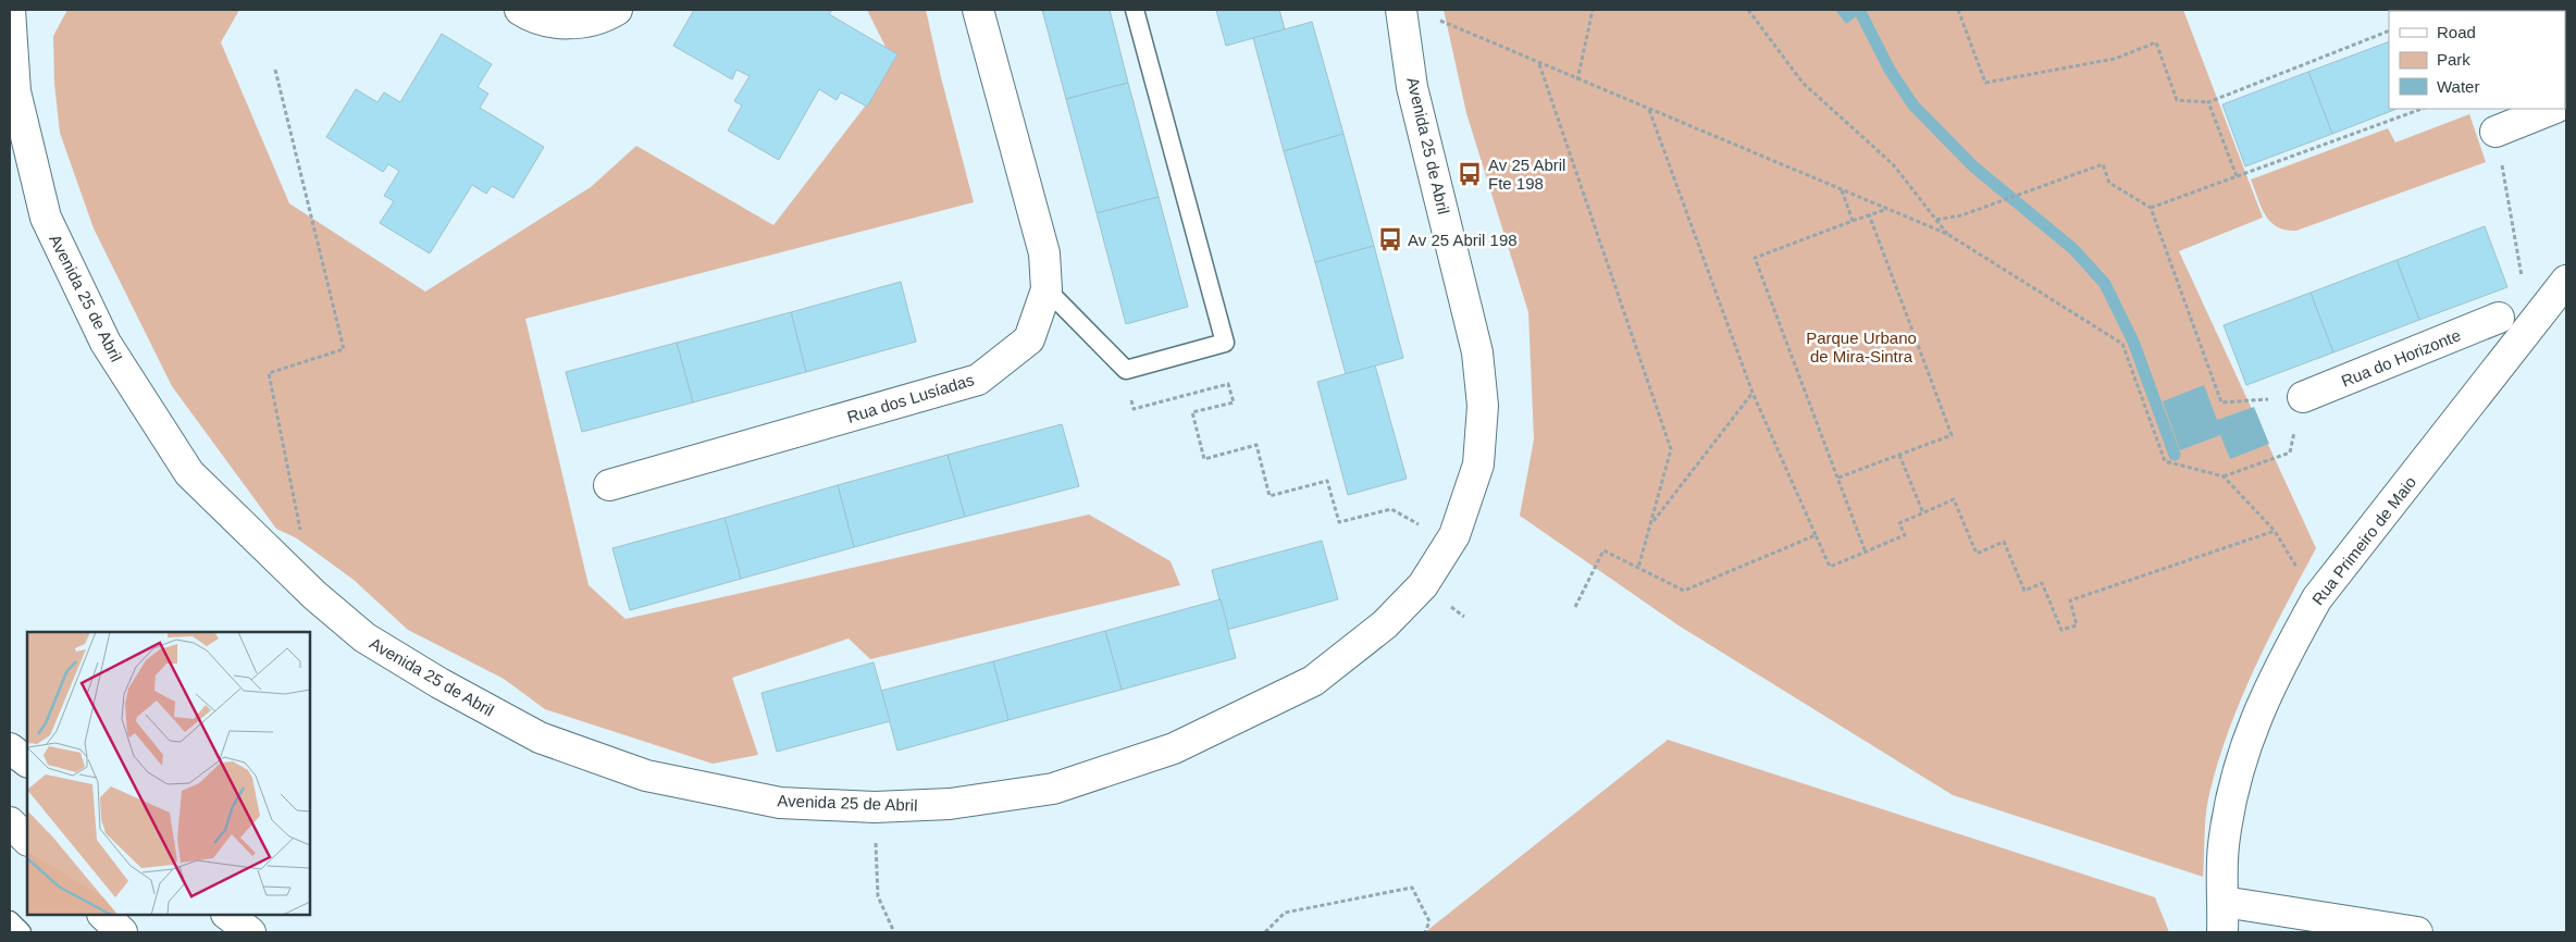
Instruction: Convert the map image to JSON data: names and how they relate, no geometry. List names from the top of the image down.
{
  "streets": {
    "main road": [
      "Avenida 25 de Abril",
      "Rua do Horizonte",
      "Rua dos Lusíadas",
      "Rua Primeiro de Maio"
    ]
  },
  "parks": ["Parque Urbano de Mira-Sintra"],
  "places": {
    "bus stop": ["Av 25 Abril Fte 198", "Av 25 Abril 198"]
  },
  "legend": ["Road", "Park", "Water"]
}
